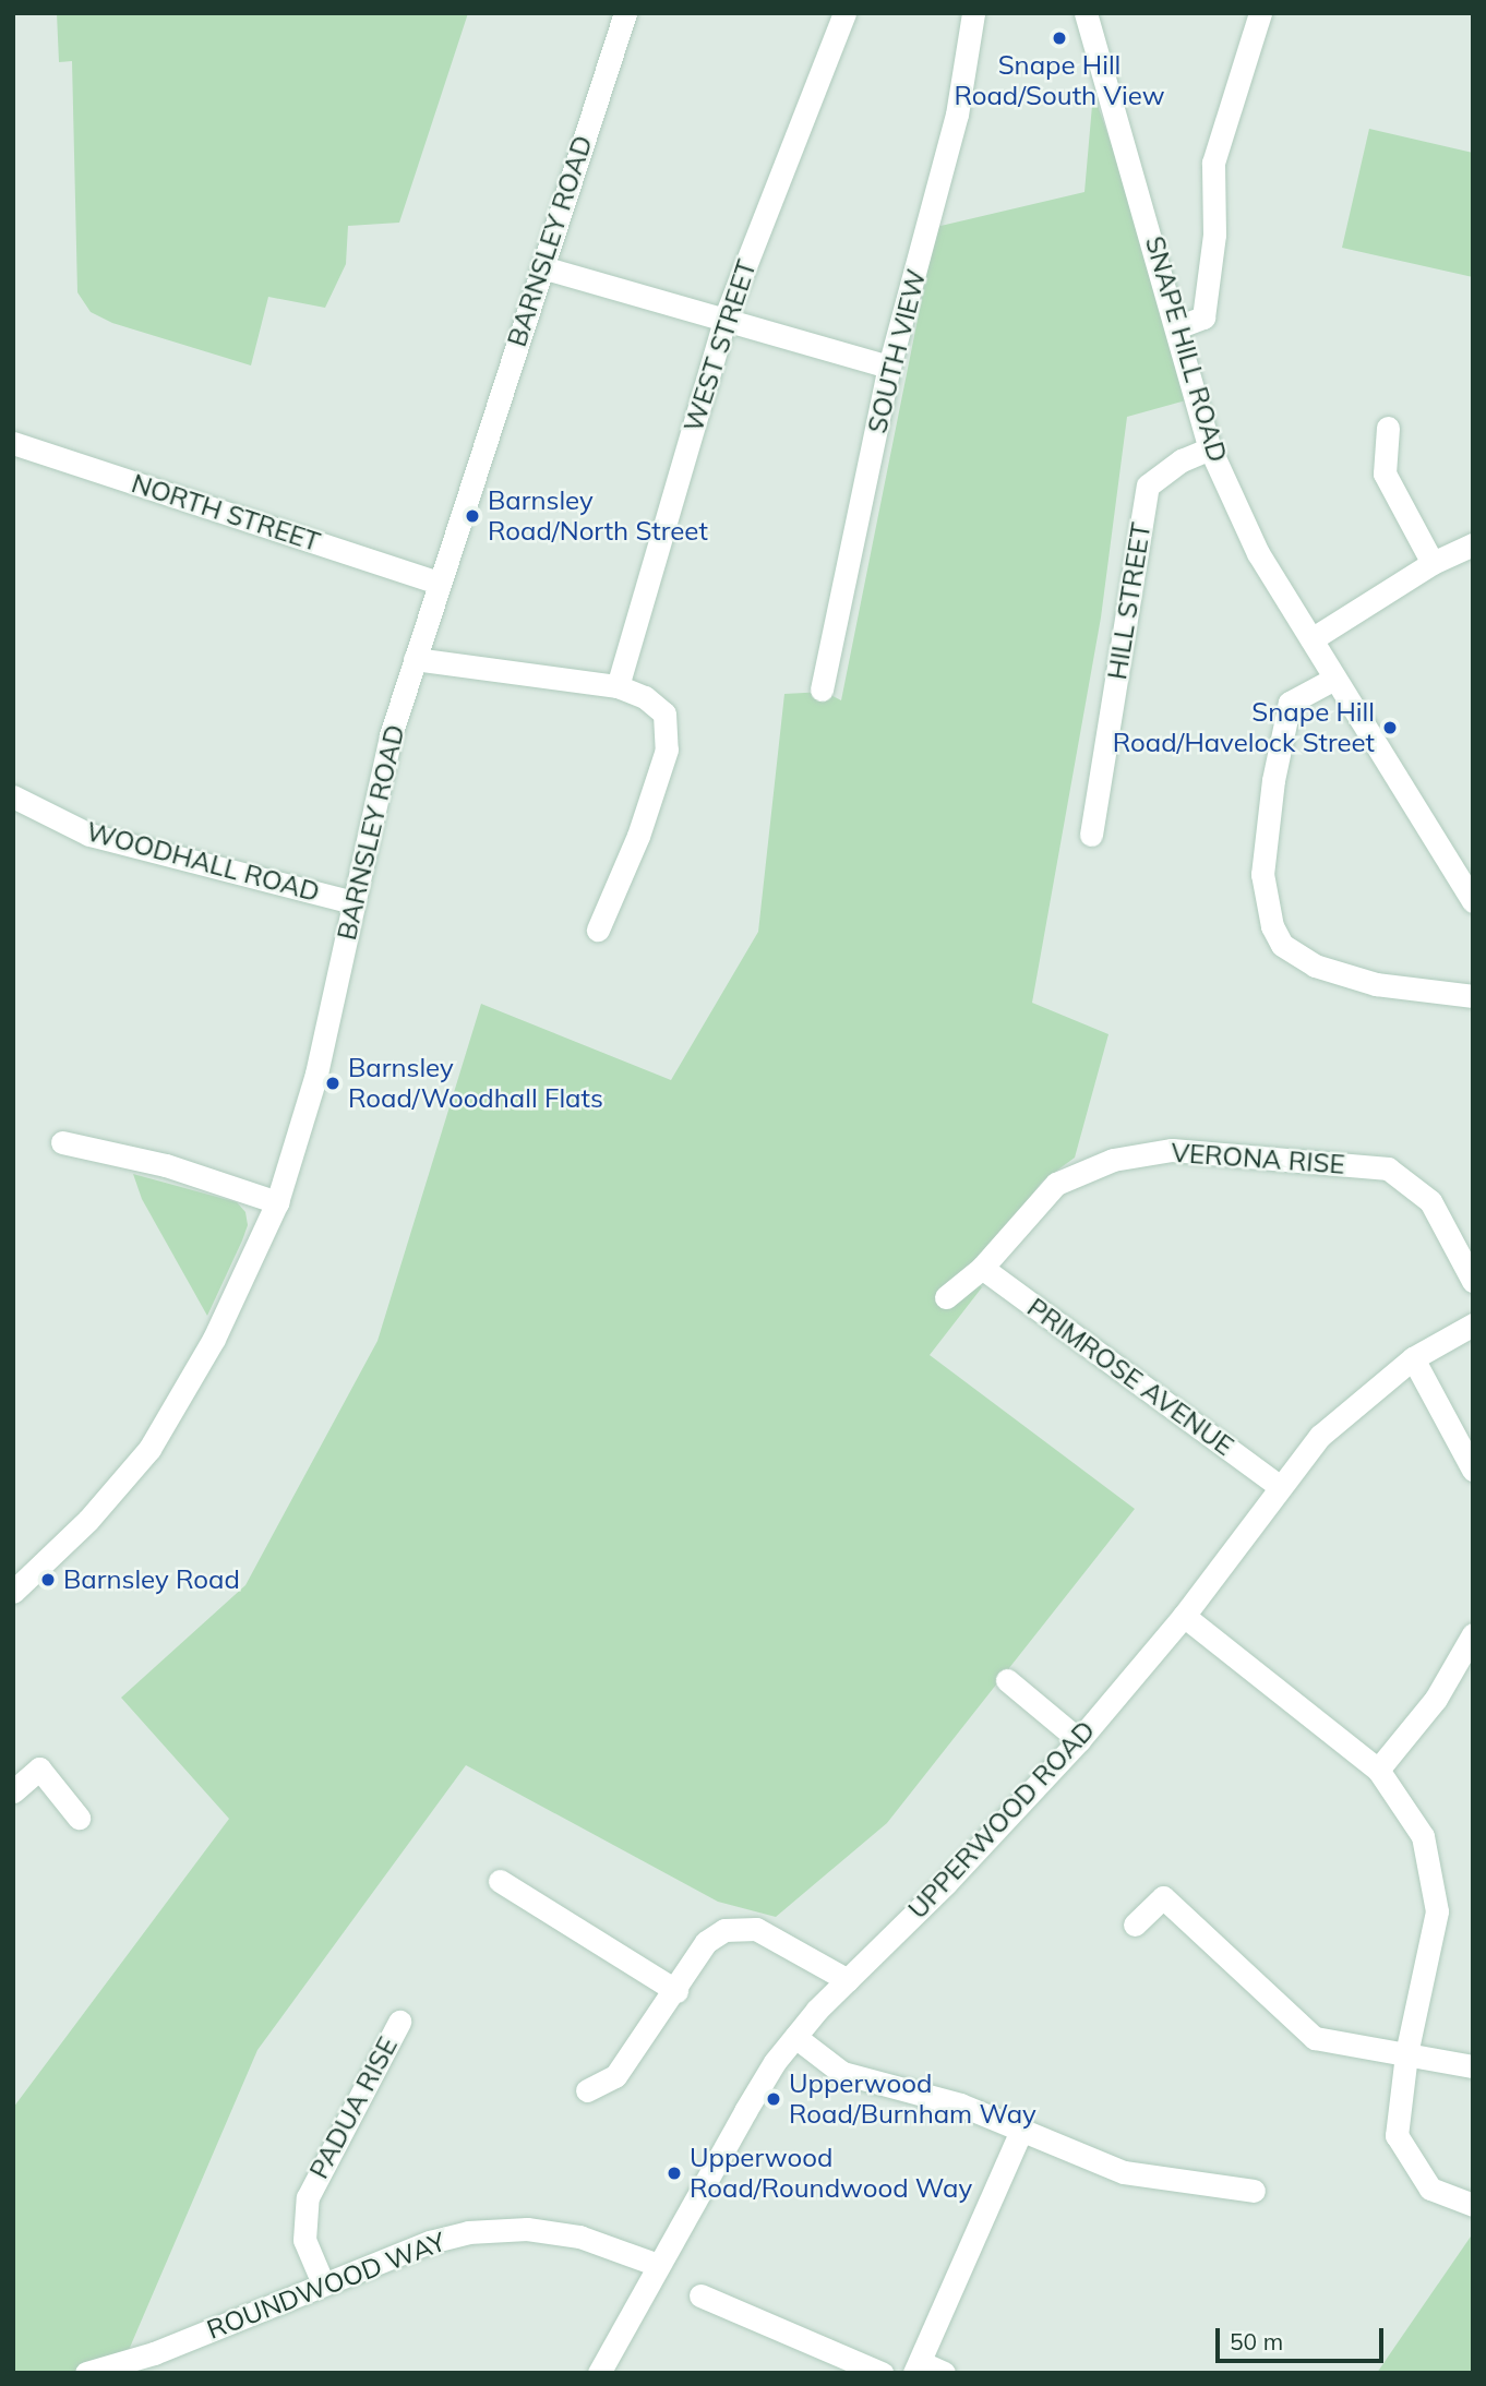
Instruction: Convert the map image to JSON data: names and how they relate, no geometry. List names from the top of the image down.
{
  "streets": {
    "street": [
      "BARNSLEY ROAD",
      "WEST STREET",
      "SNAPE HILL ROAD",
      "SOUTH VIEW",
      "NORTH STREET",
      "HILL STREET",
      "WOODHALL ROAD",
      "VERONA RISE",
      "PRIMROSE AVENUE",
      "UPPERWOOD ROAD",
      "PADUA RISE",
      "ROUNDWOOD WAY"
    ]
  },
  "crossings": [
    ["BARNSLEY ROAD", "NORTH STREET"],
    ["BARNSLEY ROAD", "WOODHALL ROAD"],
    ["SNAPE HILL ROAD", "HILL STREET"],
    ["VERONA RISE", "PRIMROSE AVENUE"],
    ["PRIMROSE AVENUE", "UPPERWOOD ROAD"],
    ["UPPERWOOD ROAD", "ROUNDWOOD WAY"],
    ["PADUA RISE", "ROUNDWOOD WAY"]
  ],
  "places": [
    "Snape Hill Road/South View",
    "Barnsley Road/North Street",
    "Snape Hill Road/Havelock Street",
    "Barnsley Road/Woodhall Flats",
    "Barnsley Road",
    "Upperwood Road/Burnham Way",
    "Upperwood Road/Roundwood Way"
  ],
  "scale_bar": "50 m"
}
